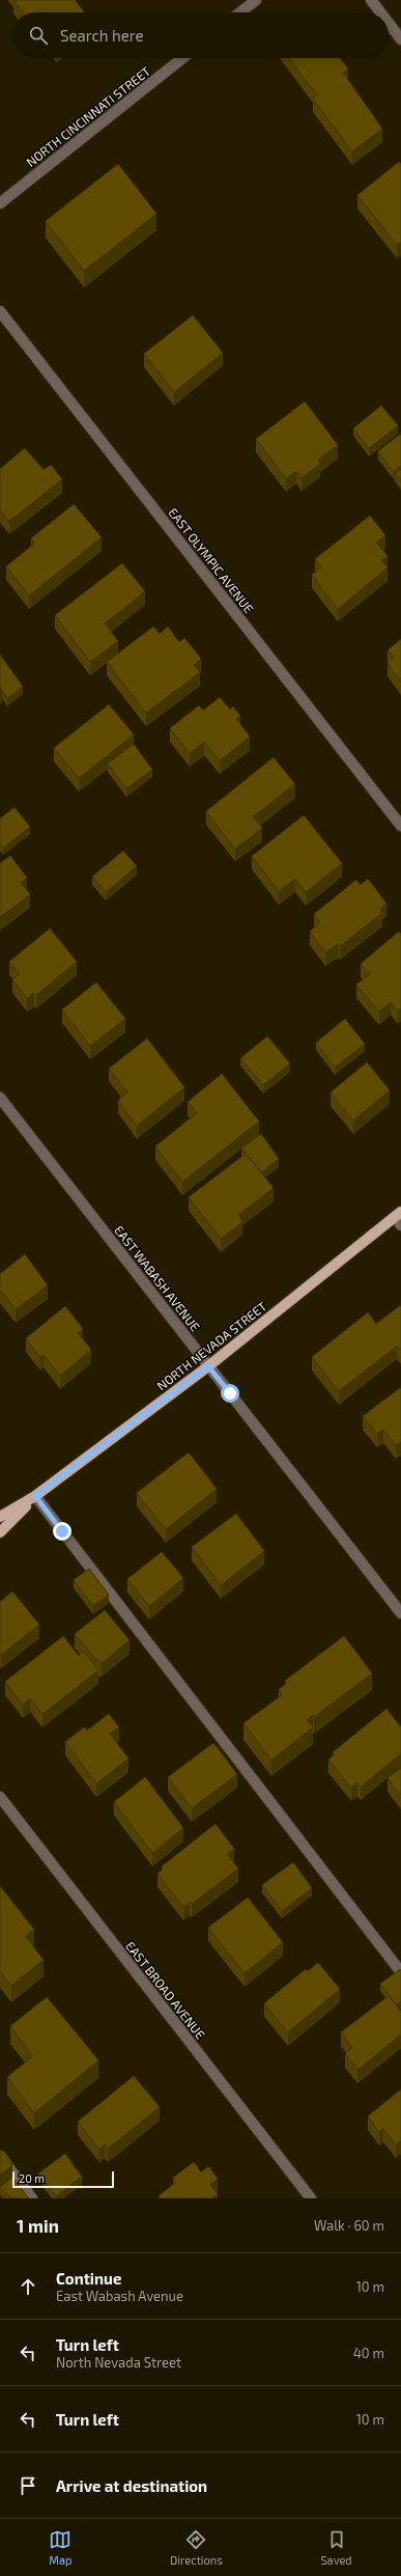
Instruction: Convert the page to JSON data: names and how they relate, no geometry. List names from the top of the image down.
{
  "streets": {
    "main road": ["NORTH NEVADA STREET"],
    "street": [
      "NORTH CINCINNATI STREET",
      "EAST OLYMPIC AVENUE",
      "EAST WABASH AVENUE",
      "EAST BROAD AVENUE"
    ]
  },
  "crossings": [
    ["EAST WABASH AVENUE", "NORTH NEVADA STREET"]
  ],
  "scale_bar": "20 m",
  "page": {
    "search": "Search here",
    "scale": "20 m",
    "heading": ["1 min", "Walk · 60 m"],
    "list": [
      ["Continue", "East Wabash Avenue", "10 m"],
      ["Turn left", "North Nevada Street", "40 m"],
      ["Turn left", "10 m"],
      "Arrive at destination"
    ],
    "nav": ["Map", "Directions", "Saved"]
  }
}
